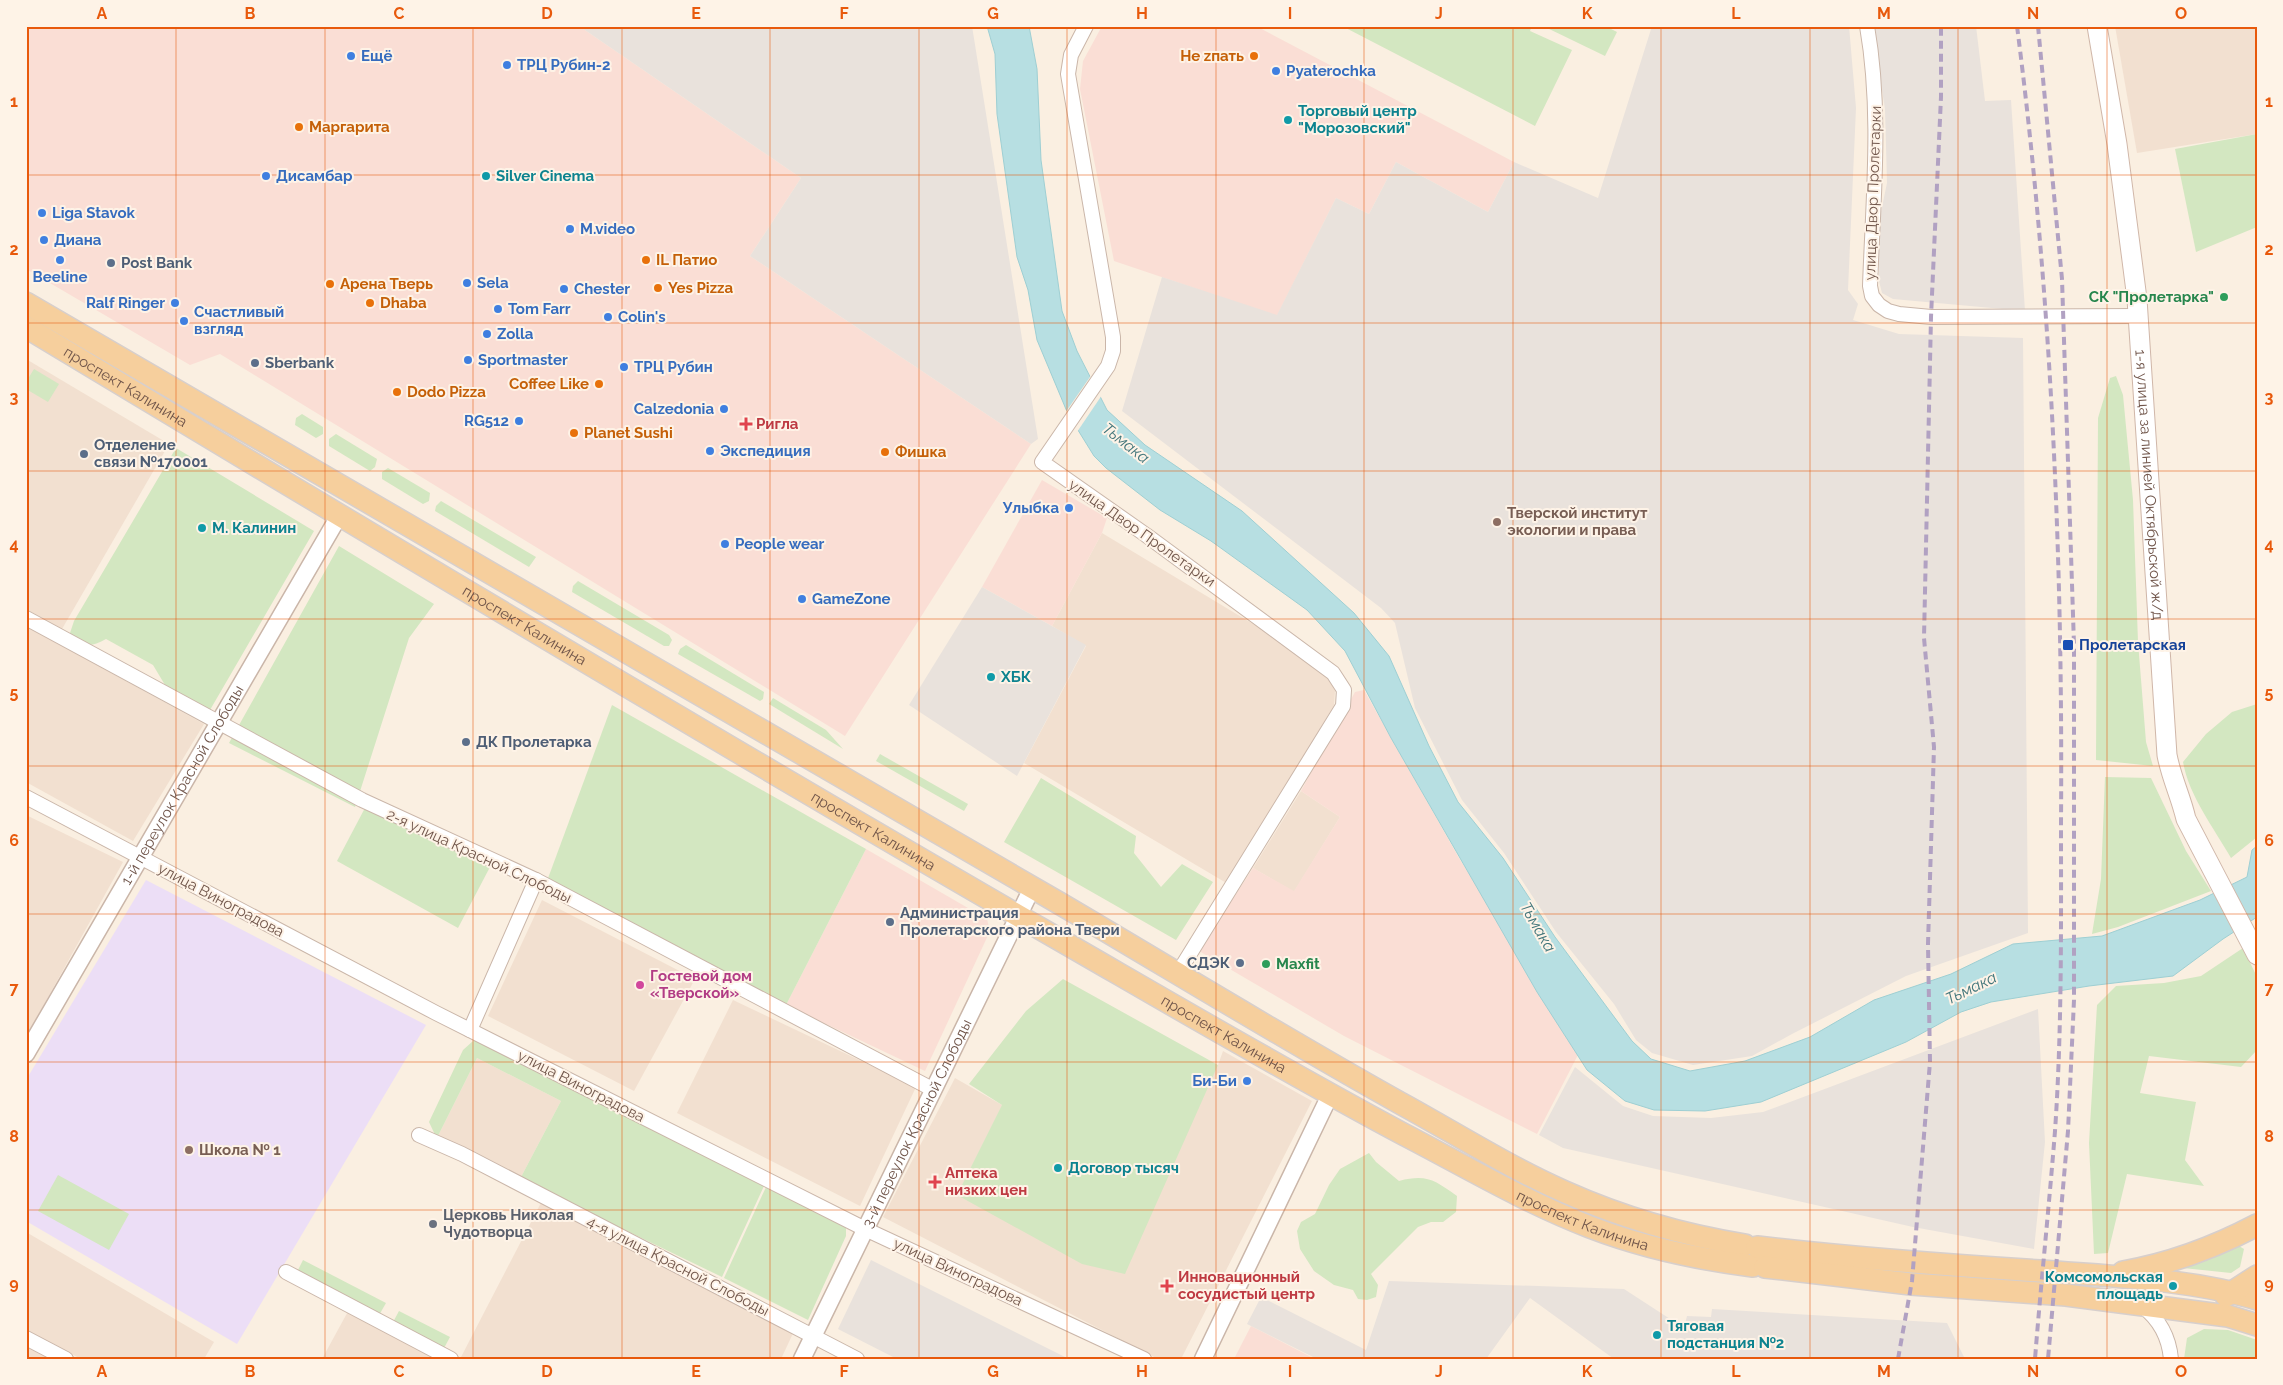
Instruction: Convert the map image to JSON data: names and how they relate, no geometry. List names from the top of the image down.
{
  "streets": {
    "main road": ["проспект Калинина", "1-я улица за линией Октябрьской ж/д"],
    "street": [
      "улица Двор Пролетарки",
      "1-й переулок Красной Слободы",
      "2-я улица Красной Слободы",
      "улица Виноградова",
      "3-й переулок Красной Слободы",
      "4-я улица Красной Слободы"
    ]
  },
  "crossings": [
    ["улица Двор Пролетарки", "проспект Калинина"],
    ["улица Двор Пролетарки", "1-я улица за линией Октябрьской ж/д"],
    ["проспект Калинина", "1-й переулок Красной Слободы"],
    ["проспект Калинина", "3-й переулок Красной Слободы"],
    ["1-й переулок Красной Слободы", "2-я улица Красной Слободы"],
    ["1-й переулок Красной Слободы", "улица Виноградова"],
    ["2-я улица Красной Слободы", "3-й переулок Красной Слободы"],
    ["улица Виноградова", "3-й переулок Красной Слободы"],
    ["3-й переулок Красной Слободы", "4-я улица Красной Слободы"]
  ],
  "water": ["Тьмака"],
  "places": {
    "other": [
      "Ещё",
      "Не zпать",
      "ТРЦ Рубин-2",
      "Pyaterochka",
      "Торговый центр \"Морозовский\"",
      "Маргарита",
      "Дисамбар",
      "Silver Cinema",
      "Liga Stavok",
      "M.video",
      "Диана",
      "Beeline",
      "IL Патио",
      "Post Bank",
      "Sela",
      "Арена Тверь",
      "Yes Pizza",
      "Chester",
      "СК \"Пролетарка\"",
      "Ralf Ringer",
      "Dhaba",
      "Tom Farr",
      "Colin's",
      "Счастливый взгляд",
      "Zolla",
      "Sportmaster",
      "Sberbank",
      "ТРЦ Рубин",
      "Coffee Like",
      "Dodo Pizza",
      "Calzedonia",
      "RG512",
      "Planet Sushi",
      "Экспедиция",
      "Фишка",
      "Отделение связи №170001",
      "Улыбка",
      "Тверской институт экологии и права",
      "М. Калинин",
      "People wear",
      "GameZone",
      "ХБК",
      "ДК Пролетарка",
      "Администрация Пролетарского района Твери",
      "СДЭК",
      "Maxfit",
      "Гостевой дом «Тверской»",
      "Би-Би",
      "Школа № 1",
      "Договор тысяч",
      "Церковь Николая Чудотворца",
      "Комсомольская площадь",
      "Тяговая подстанция №2"
    ],
    "health": ["Ригла", "Аптека низких цен", "Инновационный сосудистый центр"],
    "transit": ["Пролетарская"]
  },
  "grid": {
    "columns": [
      "A",
      "B",
      "C",
      "D",
      "E",
      "F",
      "G",
      "H",
      "I",
      "J",
      "K",
      "L",
      "M",
      "N",
      "O"
    ],
    "rows": [
      "1",
      "2",
      "3",
      "4",
      "5",
      "6",
      "7",
      "8",
      "9"
    ]
  }
}
